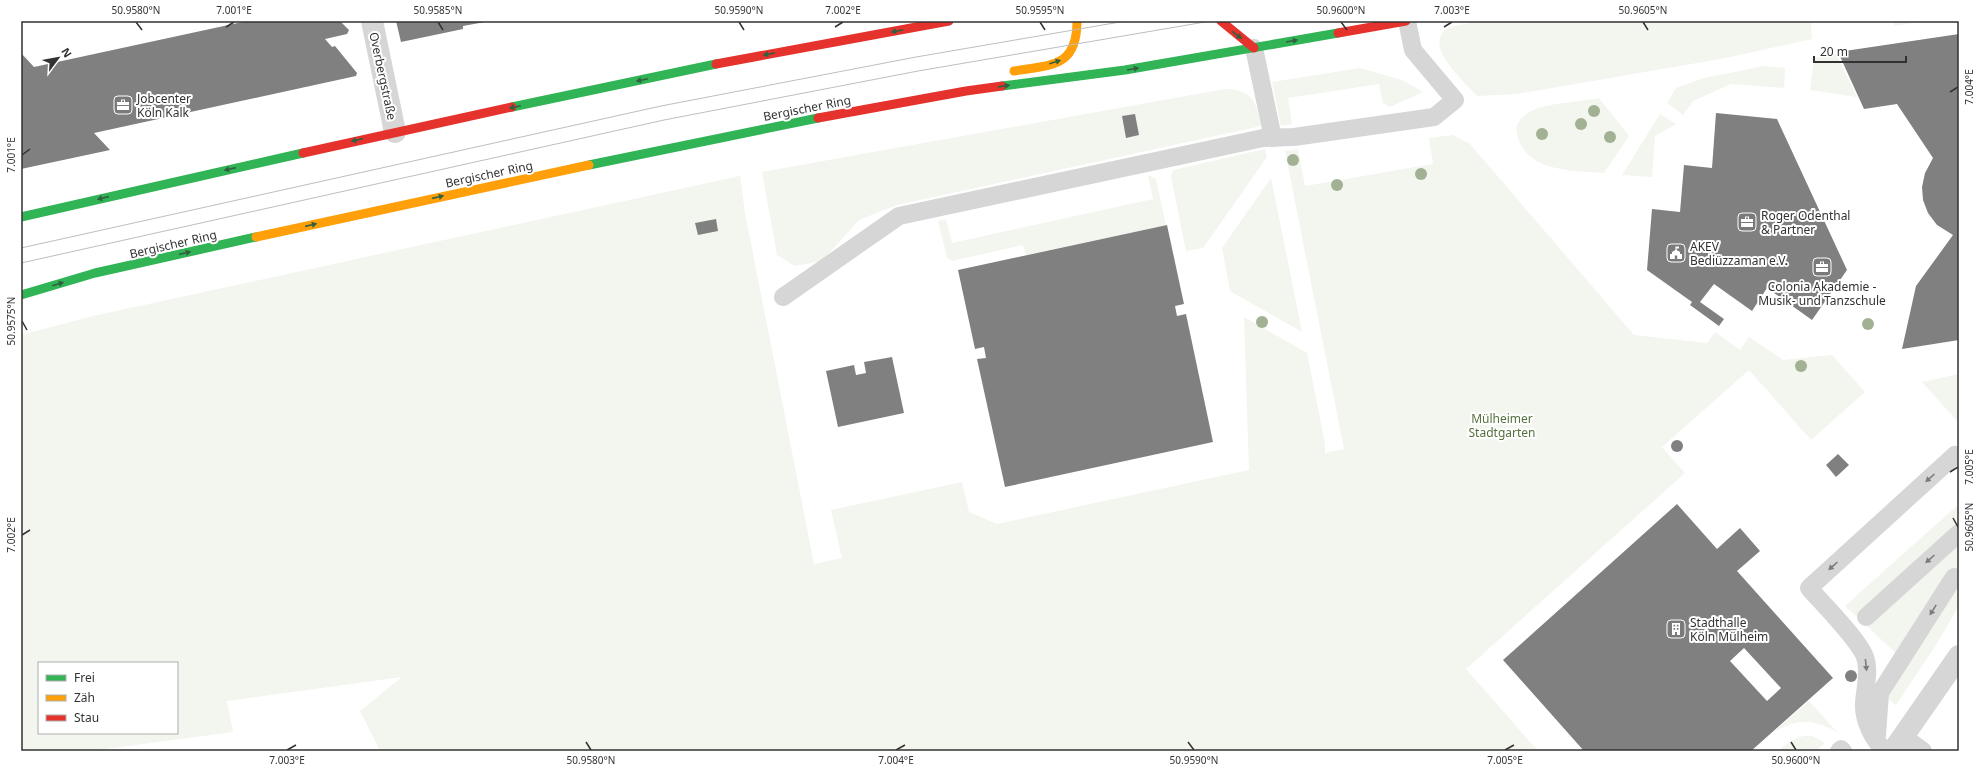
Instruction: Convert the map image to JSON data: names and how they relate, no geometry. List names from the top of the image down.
{
  "streets": {
    "main road": ["Bergischer Ring"],
    "street": ["Overbergstraße"]
  },
  "parks": ["Mülheimer Stadtgarten"],
  "places": {
    "office": ["Jobcenter Köln Kalk", "Roger Odenthal & Partner", "Colonia Akademie - Musik- und Tanzschule"],
    "public building": ["AKEV Bediüzzaman e.V."],
    "building": ["Stadthalle Köln Mülheim"]
  },
  "legend": ["Frei", "Zäh", "Stau"],
  "scale_bar": "20 m",
  "north": "top right",
  "coordinates": [
    "50.9580°N",
    "7.001°E",
    "50.9585°N",
    "50.9590°N",
    "7.002°E",
    "50.9595°N",
    "50.9600°N",
    "7.003°E",
    "50.9605°N",
    "7.004°E",
    "50.9575°N",
    "7.005°E"
  ]
}
